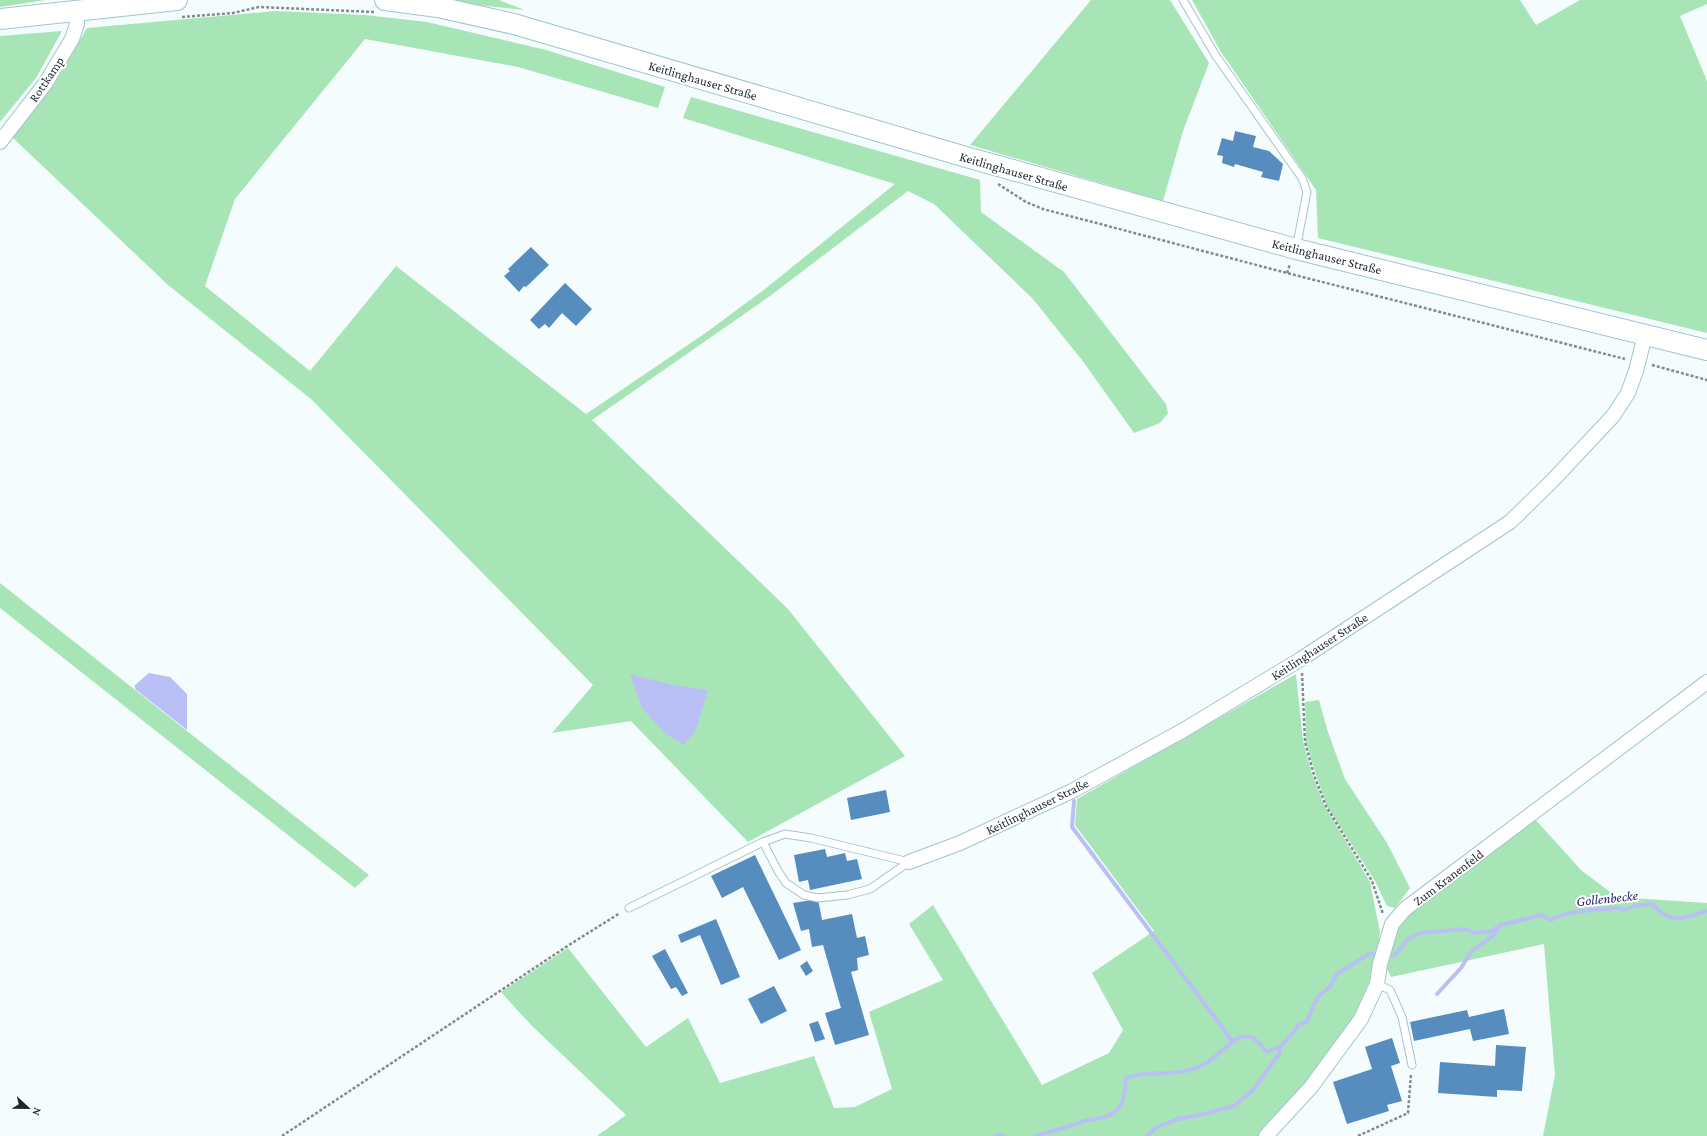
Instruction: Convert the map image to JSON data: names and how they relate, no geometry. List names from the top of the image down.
{
  "streets": {
    "main road": ["Keitlinghauser Straße"],
    "street": ["Rottkamp", "Zum Kranenfeld"]
  },
  "water": ["Gollenbecke"],
  "north": "right"
}
